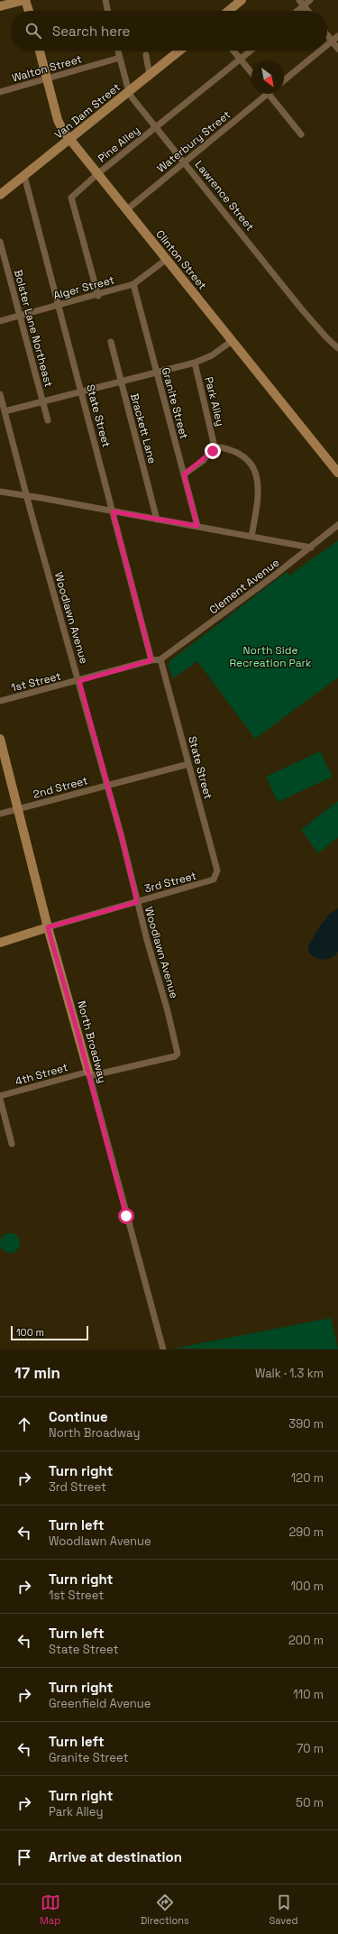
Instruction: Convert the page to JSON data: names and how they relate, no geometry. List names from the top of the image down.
{
  "streets": {
    "street": [
      "Walton Street",
      "Van Dam Street",
      "Waterbury Street",
      "Pine Alley",
      "Lawrence Street",
      "Clinton Street",
      "Alger Street",
      "Bolster Lane Northeast",
      "Park Alley",
      "Granite Street",
      "State Street",
      "Brackett Lane",
      "Clement Avenue",
      "Woodlawn Avenue",
      "1st Street",
      "2nd Street",
      "3rd Street",
      "North Broadway",
      "4th Street"
    ]
  },
  "crossings": [
    ["Walton Street", "Lawrence Street"],
    ["Walton Street", "Clinton Street"],
    ["Van Dam Street", "Lawrence Street"],
    ["Van Dam Street", "Clinton Street"],
    ["Van Dam Street", "State Street"],
    ["Waterbury Street", "Lawrence Street"],
    ["Waterbury Street", "Clinton Street"],
    ["Pine Alley", "Lawrence Street"],
    ["Pine Alley", "Clinton Street"],
    ["Pine Alley", "Alger Street"],
    ["Clinton Street", "Alger Street"],
    ["Alger Street", "Bolster Lane Northeast"],
    ["Alger Street", "Granite Street"],
    ["Alger Street", "State Street"],
    ["Park Alley", "Granite Street"],
    ["State Street", "Clement Avenue"],
    ["State Street", "1st Street"],
    ["State Street", "2nd Street"],
    ["State Street", "3rd Street"],
    ["Clement Avenue", "1st Street"],
    ["Woodlawn Avenue", "1st Street"],
    ["Woodlawn Avenue", "2nd Street"],
    ["Woodlawn Avenue", "3rd Street"],
    ["Woodlawn Avenue", "4th Street"],
    ["2nd Street", "North Broadway"],
    ["3rd Street", "North Broadway"],
    ["North Broadway", "4th Street"]
  ],
  "parks": ["North Side Recreation Park"],
  "scale_bar": "100 m",
  "north": "bottom right",
  "page": {
    "search": "Search here",
    "scale": "100 m",
    "heading": ["17 min", "Walk · 1.3 km"],
    "list": [
      ["Continue", "North Broadway", "390 m"],
      ["Turn right", "3rd Street", "120 m"],
      ["Turn left", "Woodlawn Avenue", "290 m"],
      ["Turn right", "1st Street", "100 m"],
      ["Turn left", "State Street", "200 m"],
      ["Turn right", "Greenfield Avenue", "110 m"],
      ["Turn left", "Granite Street", "70 m"],
      ["Turn right", "Park Alley", "50 m"],
      "Arrive at destination"
    ],
    "nav": ["Map", "Directions", "Saved"]
  }
}
